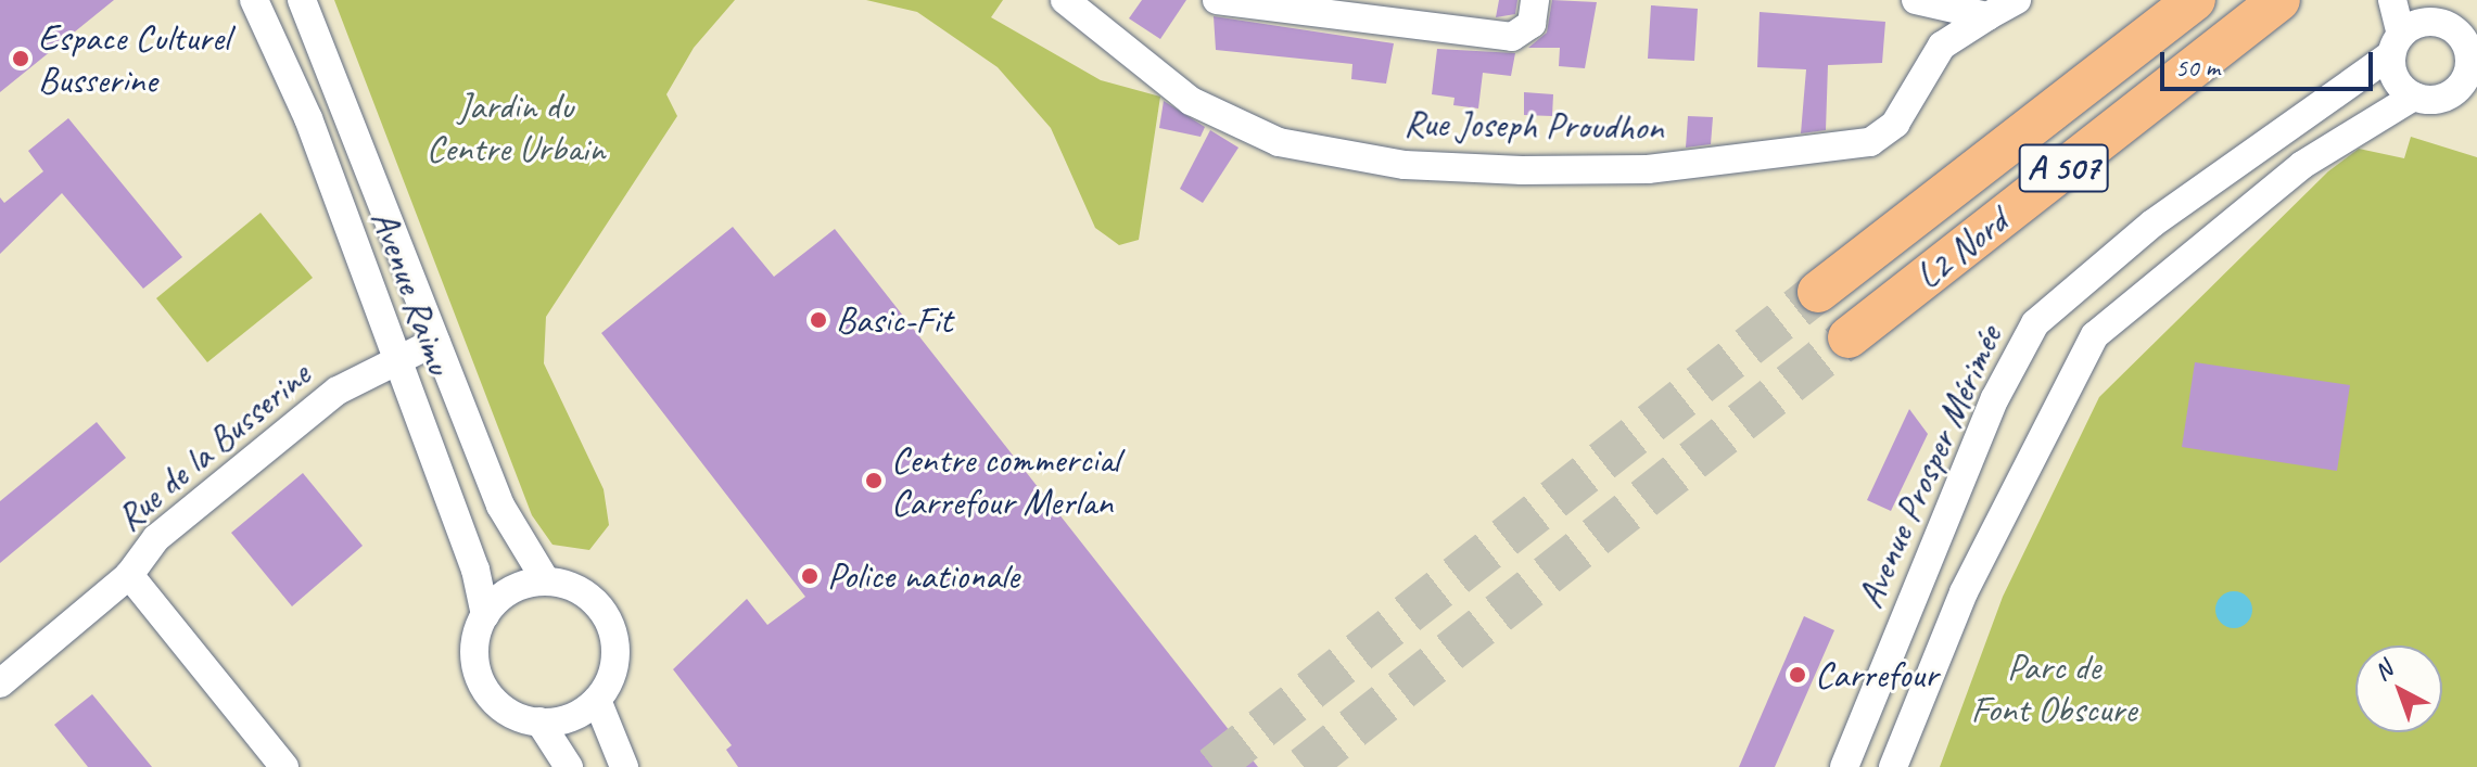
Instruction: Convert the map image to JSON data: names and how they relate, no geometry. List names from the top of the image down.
{
  "streets": {
    "highway": ["A 507", "L2 Nord"],
    "street": [
      "Rue Joseph Proudhon",
      "Avenue Raimu",
      "Rue de la Busserine",
      "Avenue Prosper Mérimée"
    ]
  },
  "crossings": [
    ["Avenue Raimu", "Rue de la Busserine"]
  ],
  "parks": ["Jardin du Centre Urbain", "Parc de Font Obscure"],
  "places": [
    "Espace Culturel Busserine",
    "Basic-Fit",
    "Centre commercial Carrefour Merlan",
    "Police nationale",
    "Carrefour"
  ],
  "scale_bar": "50 m",
  "north": "top left"
}
